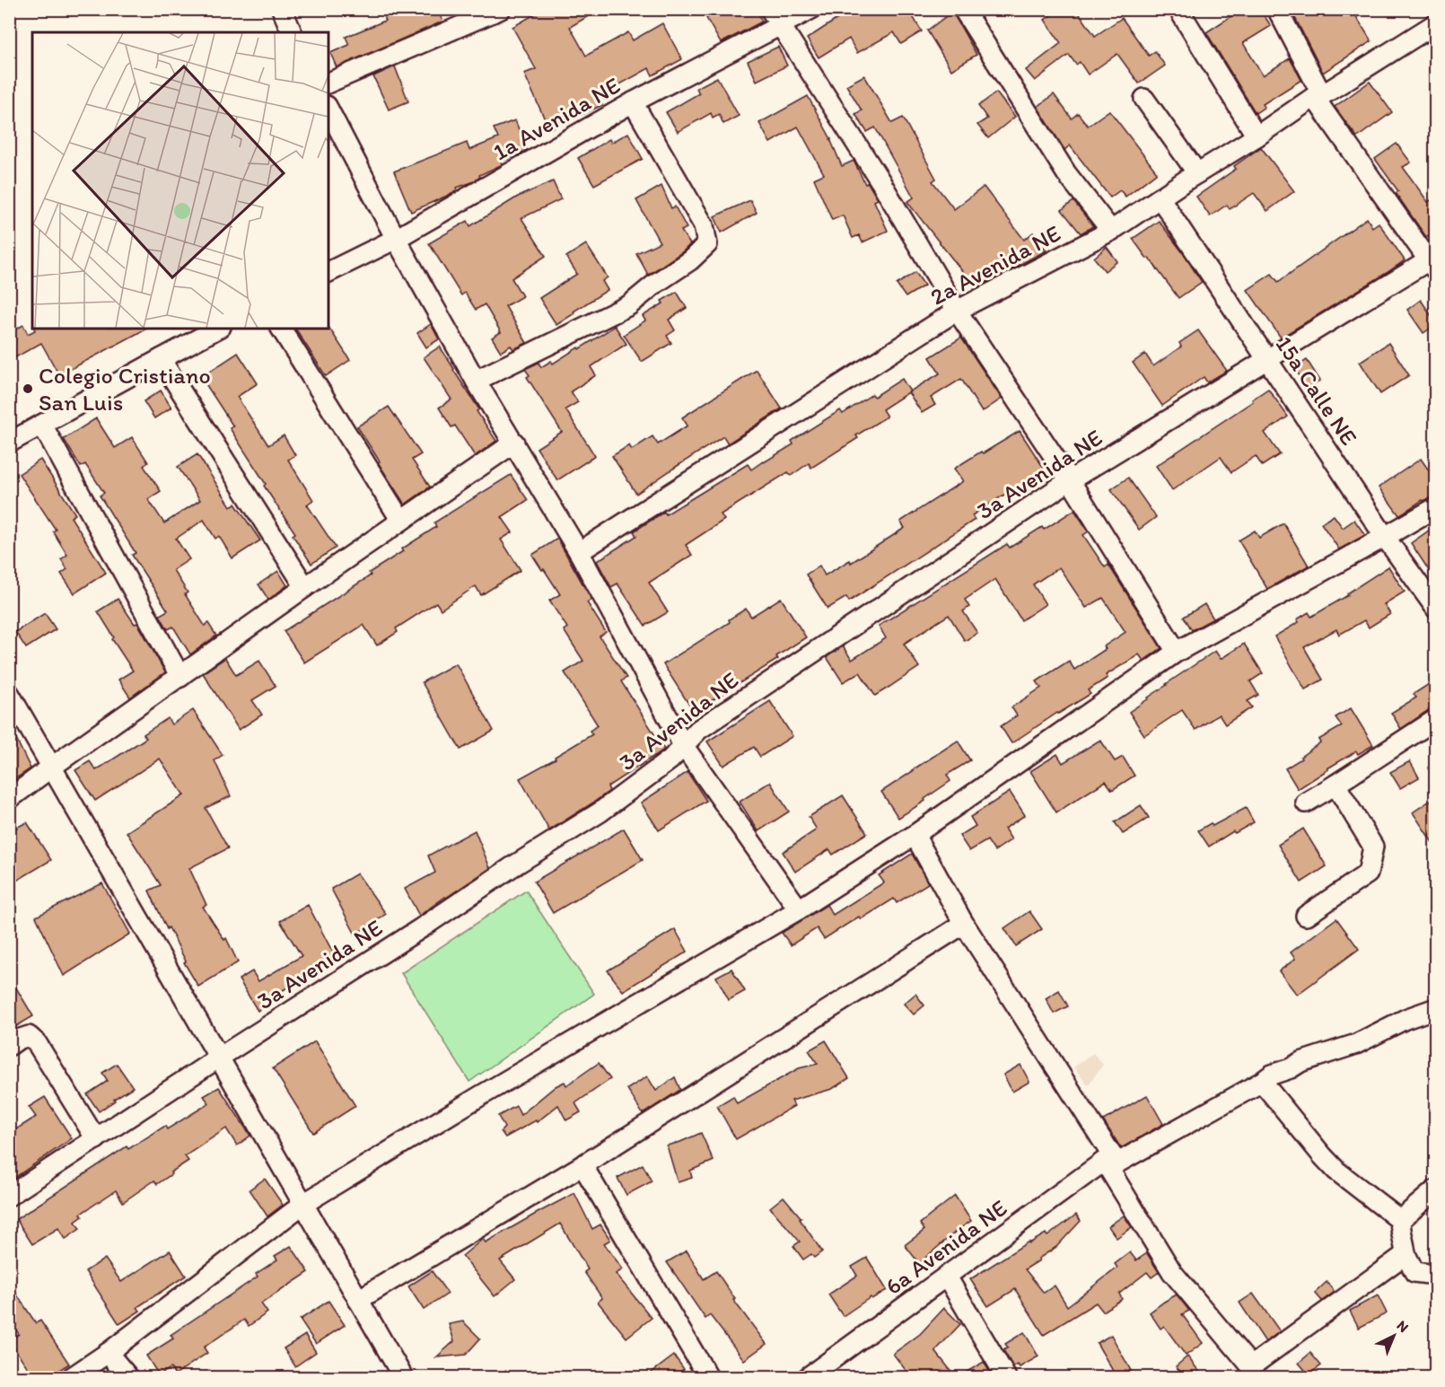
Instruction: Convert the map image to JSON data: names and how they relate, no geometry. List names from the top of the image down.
{
  "streets": {
    "street": [
      "1a Avenida NE",
      "2a Avenida NE",
      "15a Calle NE",
      "3a Avenida NE",
      "6a Avenida NE"
    ]
  },
  "crossings": [
    ["2a Avenida NE", "15a Calle NE"],
    ["15a Calle NE", "3a Avenida NE"]
  ],
  "places": ["Colegio Cristiano San Luis"],
  "north": "top right"
}
